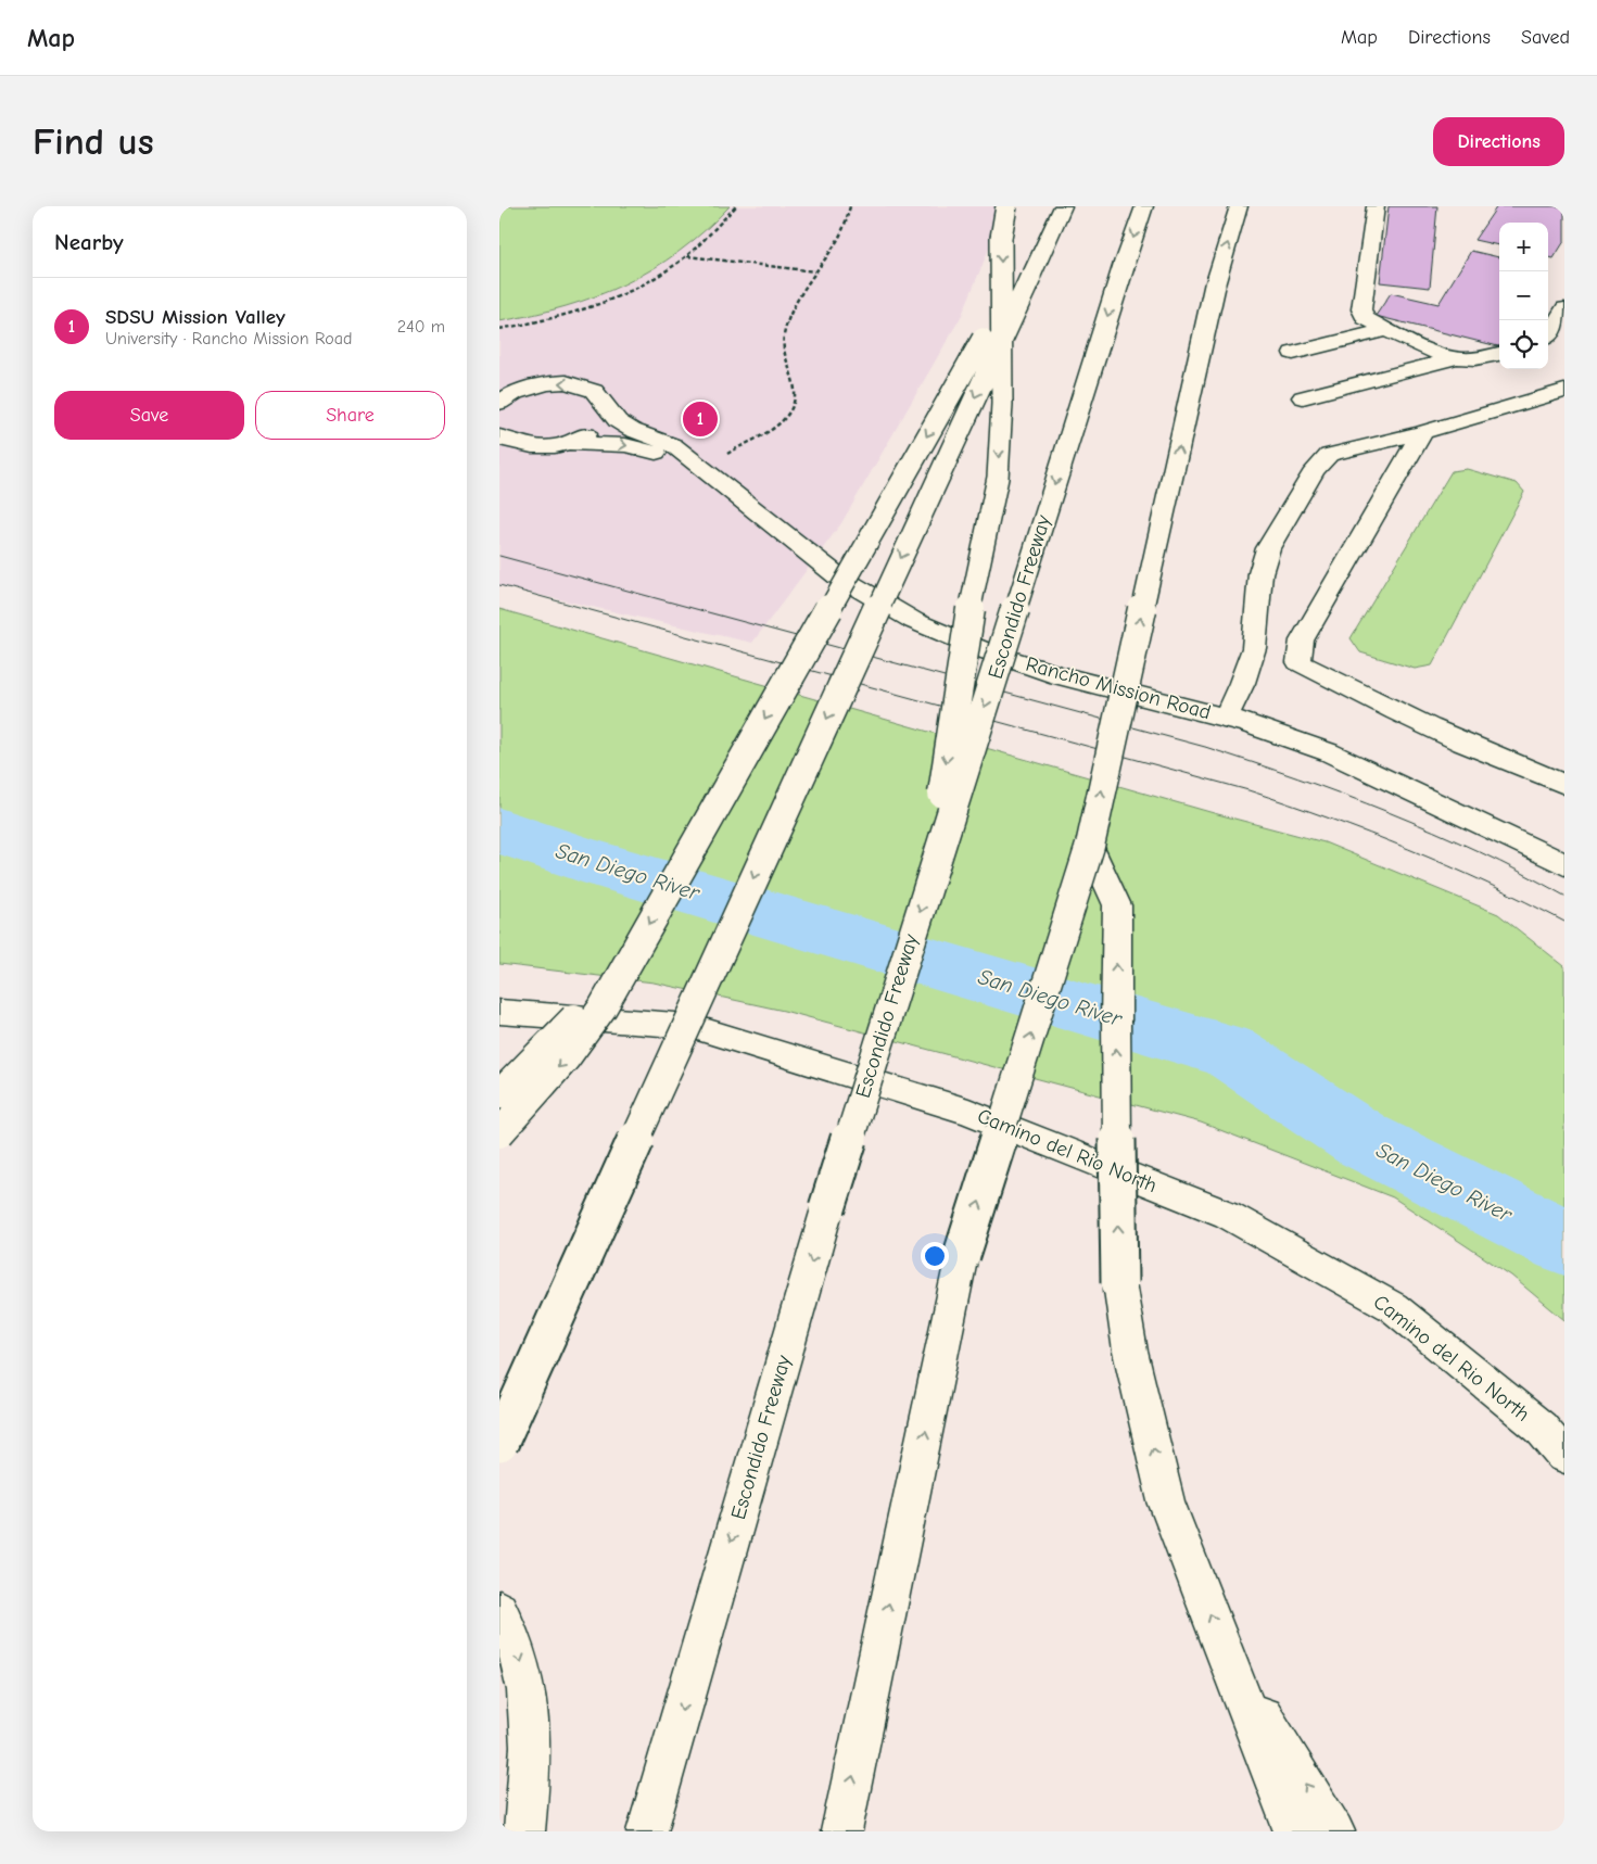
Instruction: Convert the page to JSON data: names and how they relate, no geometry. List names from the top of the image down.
{
  "streets": {
    "main road": ["Escondido Freeway", "Rancho Mission Road", "Camino del Rio North"]
  },
  "water": ["San Diego River"],
  "page": {
    "header": "Map",
    "nav": ["Map", "Directions", "Saved"],
    "buttons": [
      "Directions",
      ["Save", "Share"]
    ],
    "title": "Find us",
    "heading": "Nearby",
    "map_buttons": ["+", "−"],
    "list": [
      {
        "mark": "1",
        "name": "SDSU Mission Valley",
        "note": "University · Rancho Mission Road",
        "value": "240 m"
      }
    ],
    "pins": "1"
  }
}
